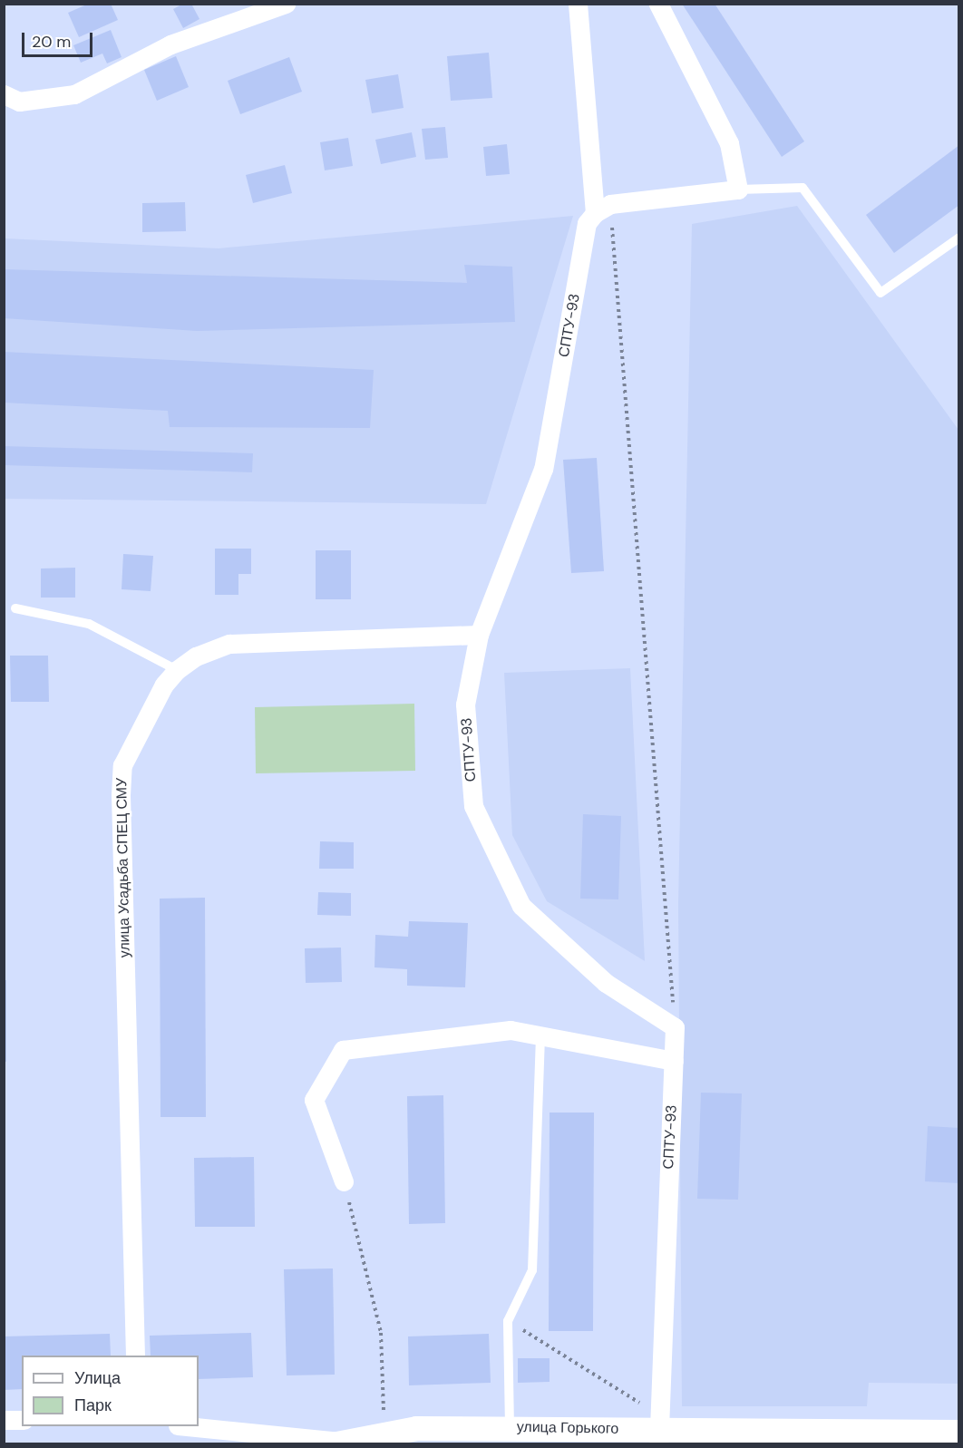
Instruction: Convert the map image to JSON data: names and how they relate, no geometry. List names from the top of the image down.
{
  "streets": {
    "street": ["СПТУ-93", "улица Усадьба СПЕЦ СМУ", "улица Горького"]
  },
  "crossings": [
    ["СПТУ-93", "улица Усадьба СПЕЦ СМУ"],
    ["СПТУ-93", "улица Горького"]
  ],
  "legend": ["Улица", "Парк"],
  "scale_bar": "20 m"
}
